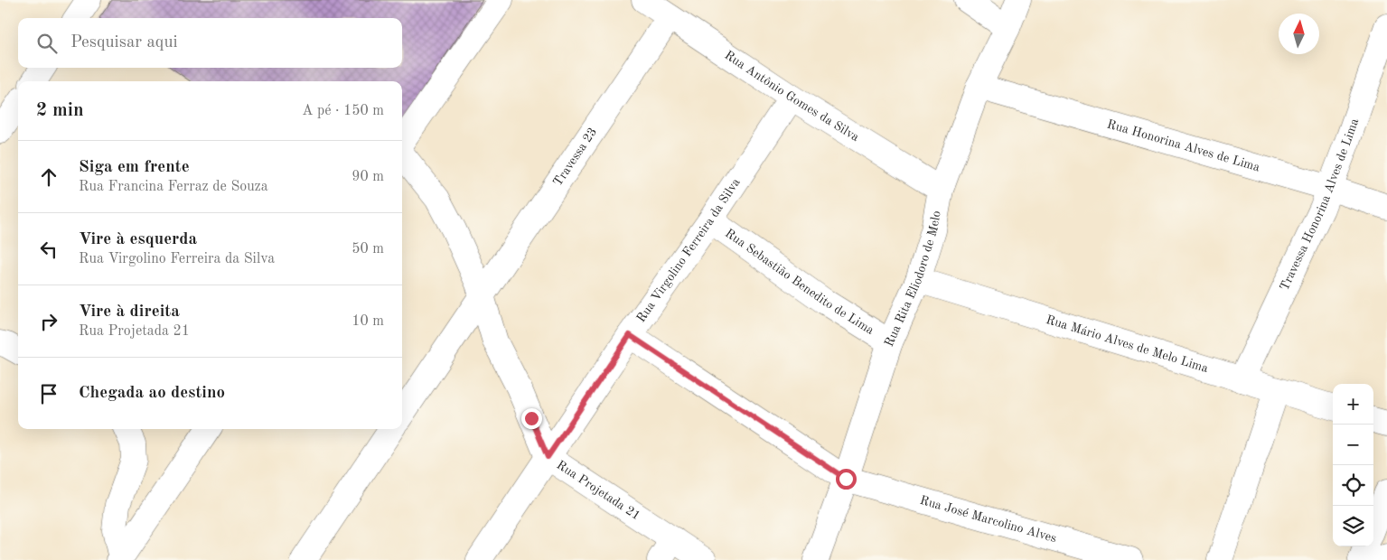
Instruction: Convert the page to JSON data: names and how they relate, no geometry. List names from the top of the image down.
{
  "streets": {
    "street": [
      "Rua Antônio Gomes da Silva",
      "Rua Honorina Alves de Lima",
      "Travessa 23",
      "Travessa Honorina Alves de Lima",
      "Rua Virgolino Ferreira da Silva",
      "Rua Rita Eliodoro de Melo",
      "Rua Sebastião Benedito de Lima",
      "Rua Mário Alves de Melo Lima",
      "Rua Projetada 21",
      "Rua José Marcolino Alves"
    ]
  },
  "crossings": [
    ["Rua Antônio Gomes da Silva", "Travessa 23"],
    ["Rua Antônio Gomes da Silva", "Rua Virgolino Ferreira da Silva"],
    ["Rua Antônio Gomes da Silva", "Rua Rita Eliodoro de Melo"],
    ["Rua Honorina Alves de Lima", "Travessa Honorina Alves de Lima"],
    ["Rua Honorina Alves de Lima", "Rua Rita Eliodoro de Melo"],
    ["Travessa 23", "Rua Projetada 21"],
    ["Travessa Honorina Alves de Lima", "Rua Mário Alves de Melo Lima"],
    ["Rua Virgolino Ferreira da Silva", "Rua Sebastião Benedito de Lima"],
    ["Rua Virgolino Ferreira da Silva", "Rua Projetada 21"],
    ["Rua Virgolino Ferreira da Silva", "Rua José Marcolino Alves"],
    ["Rua Rita Eliodoro de Melo", "Rua Sebastião Benedito de Lima"],
    ["Rua Rita Eliodoro de Melo", "Rua Mário Alves de Melo Lima"],
    ["Rua Rita Eliodoro de Melo", "Rua José Marcolino Alves"]
  ],
  "north": "top",
  "page": {
    "search": "Pesquisar aqui",
    "heading": ["2 min", "A pé · 150 m"],
    "list": [
      ["Siga em frente", "Rua Francina Ferraz de Souza", "90 m"],
      ["Vire à esquerda", "Rua Virgolino Ferreira da Silva", "50 m"],
      ["Vire à direita", "Rua Projetada 21", "10 m"],
      "Chegada ao destino"
    ],
    "map_buttons": ["+", "−"]
  }
}
